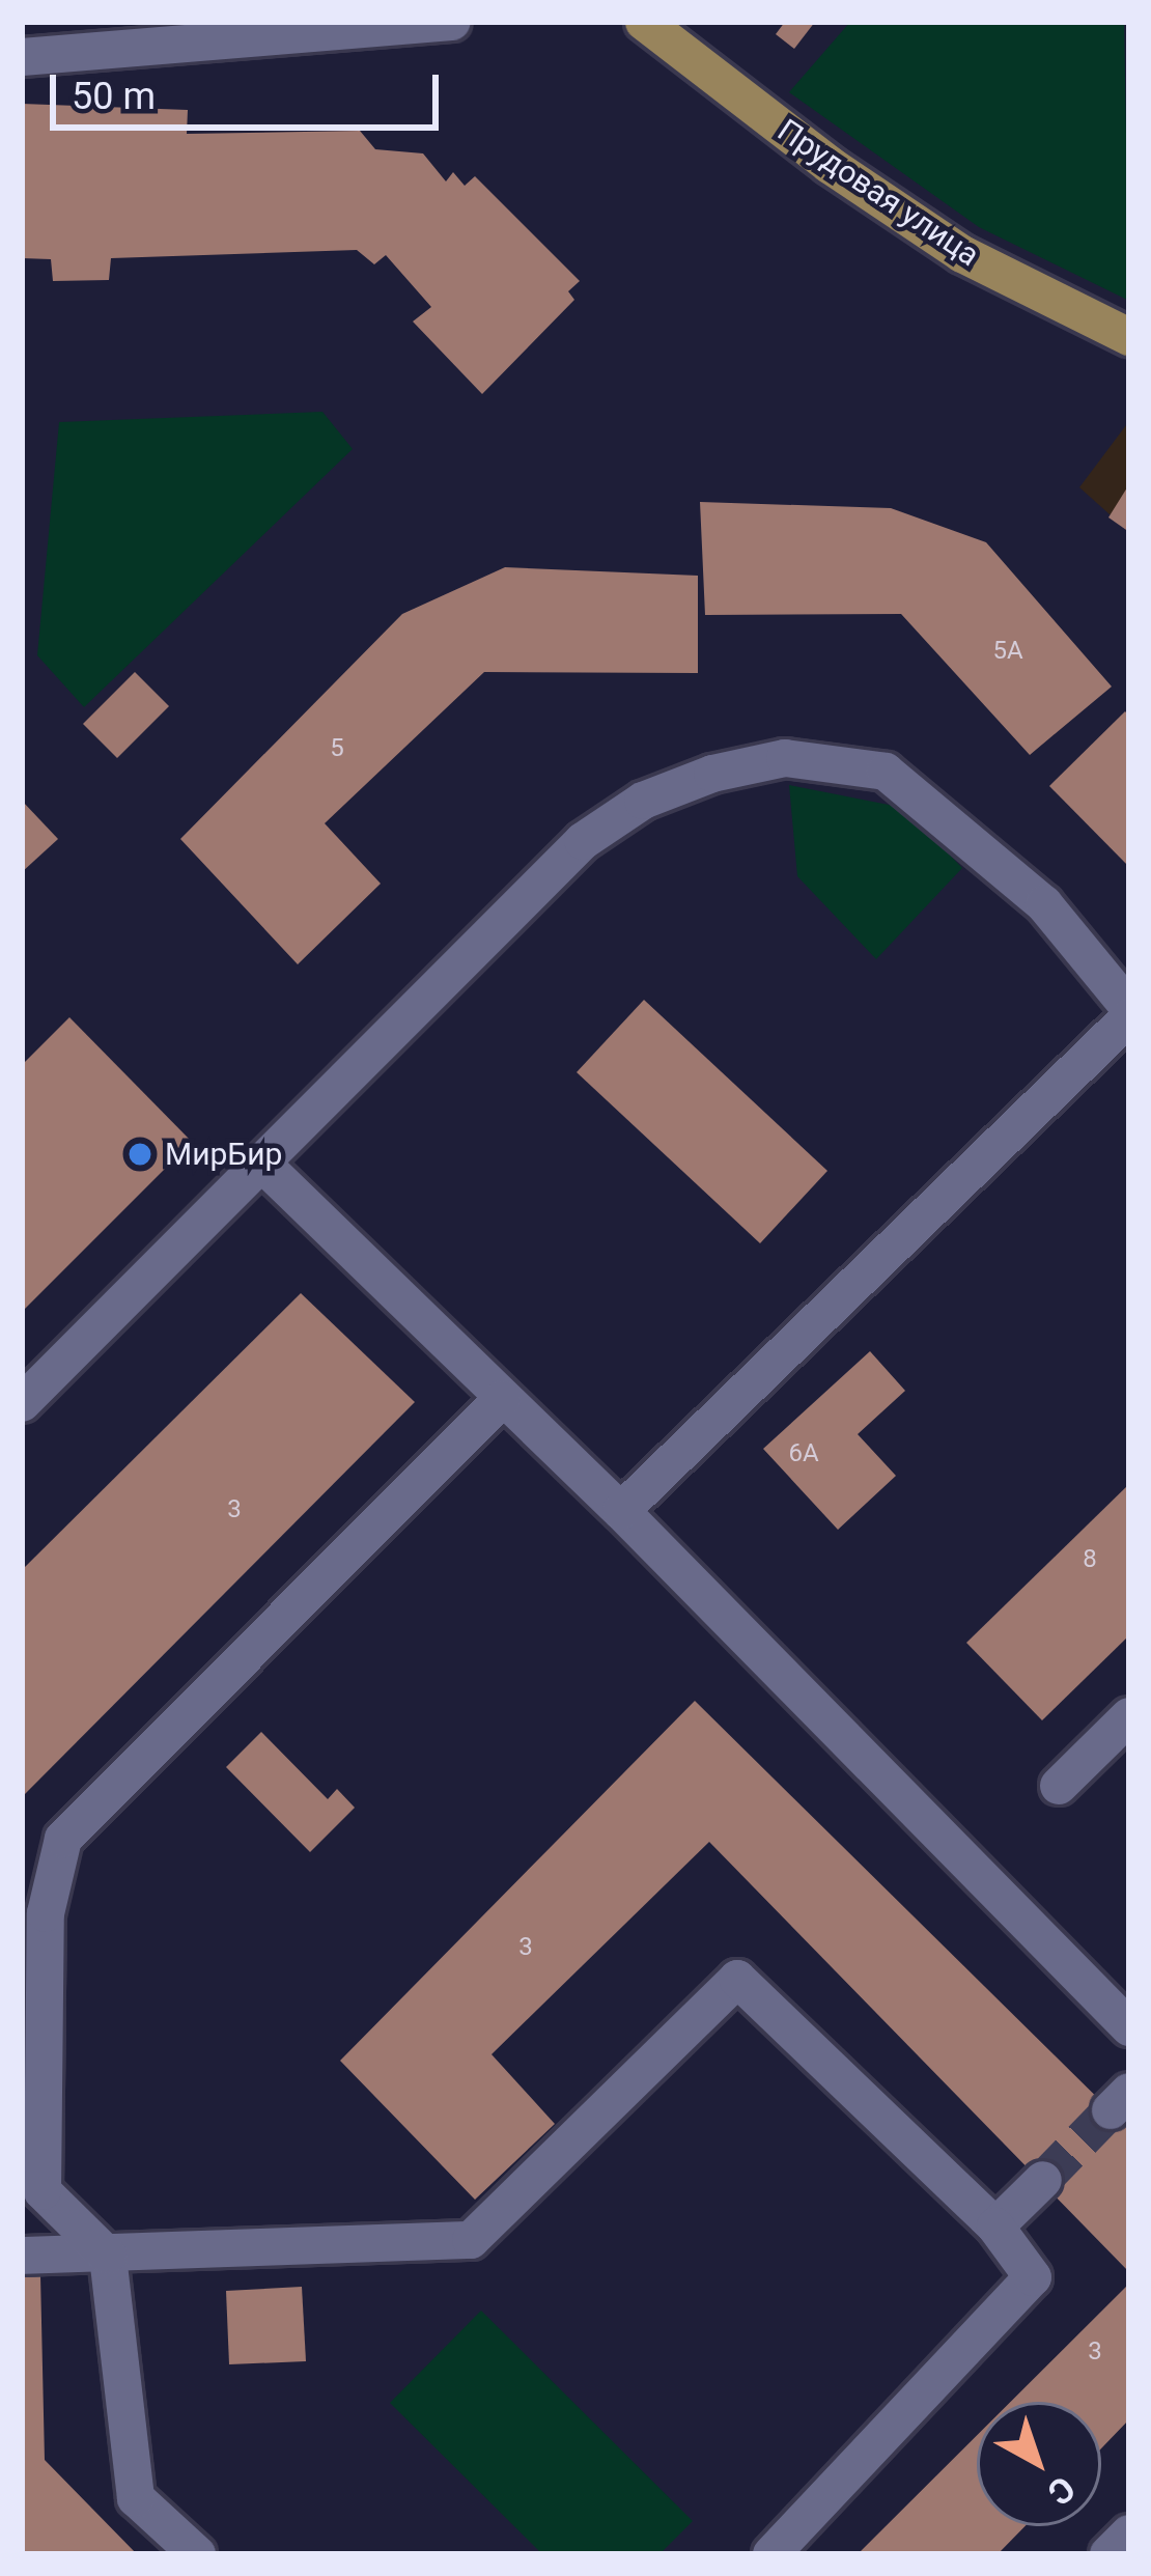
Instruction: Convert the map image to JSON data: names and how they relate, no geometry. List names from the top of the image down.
{
  "streets": {
    "main road": ["Прудовая улица"]
  },
  "places": ["МирБир"],
  "house_numbers": [
    "5А",
    "5",
    "6А",
    "3",
    "8",
    "3",
    "3"
  ],
  "scale_bar": "50 m",
  "north": "bottom right"
}
